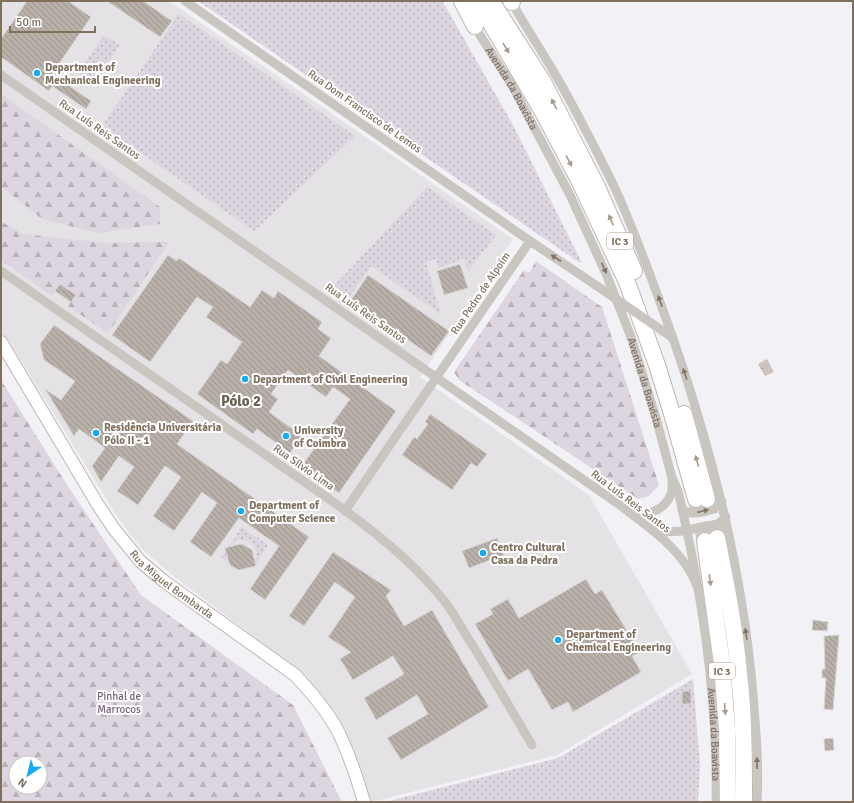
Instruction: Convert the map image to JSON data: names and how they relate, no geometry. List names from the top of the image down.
{
  "streets": {
    "highway": ["Avenida da Boavista", "IC 3"],
    "street": [
      "Rua Dom Francisco de Lemos",
      "Rua Luís Reis Santos",
      "Rua Pedro de Alpoím",
      "Rua Sílvio Lima",
      "Rua Miguel Bombarda"
    ]
  },
  "crossings": [
    ["Avenida da Boavista", "Rua Luís Reis Santos"],
    ["Rua Dom Francisco de Lemos", "Rua Pedro de Alpoím"],
    ["Rua Luís Reis Santos", "Rua Pedro de Alpoím"],
    ["Rua Pedro de Alpoím", "Rua Sílvio Lima"]
  ],
  "districts": ["Pólo 2"],
  "parks": ["Pinhal de Marrocos"],
  "places": [
    "Department of Mechanical Engineering",
    "Department of Civil Engineering",
    "Residência Universitária Pólo II - 1",
    "University of Coimbra",
    "Department of Computer Science",
    "Centro Cultural Casa da Pedra",
    "Department of Chemical Engineering"
  ],
  "scale_bar": "50 m",
  "north": "bottom left"
}
